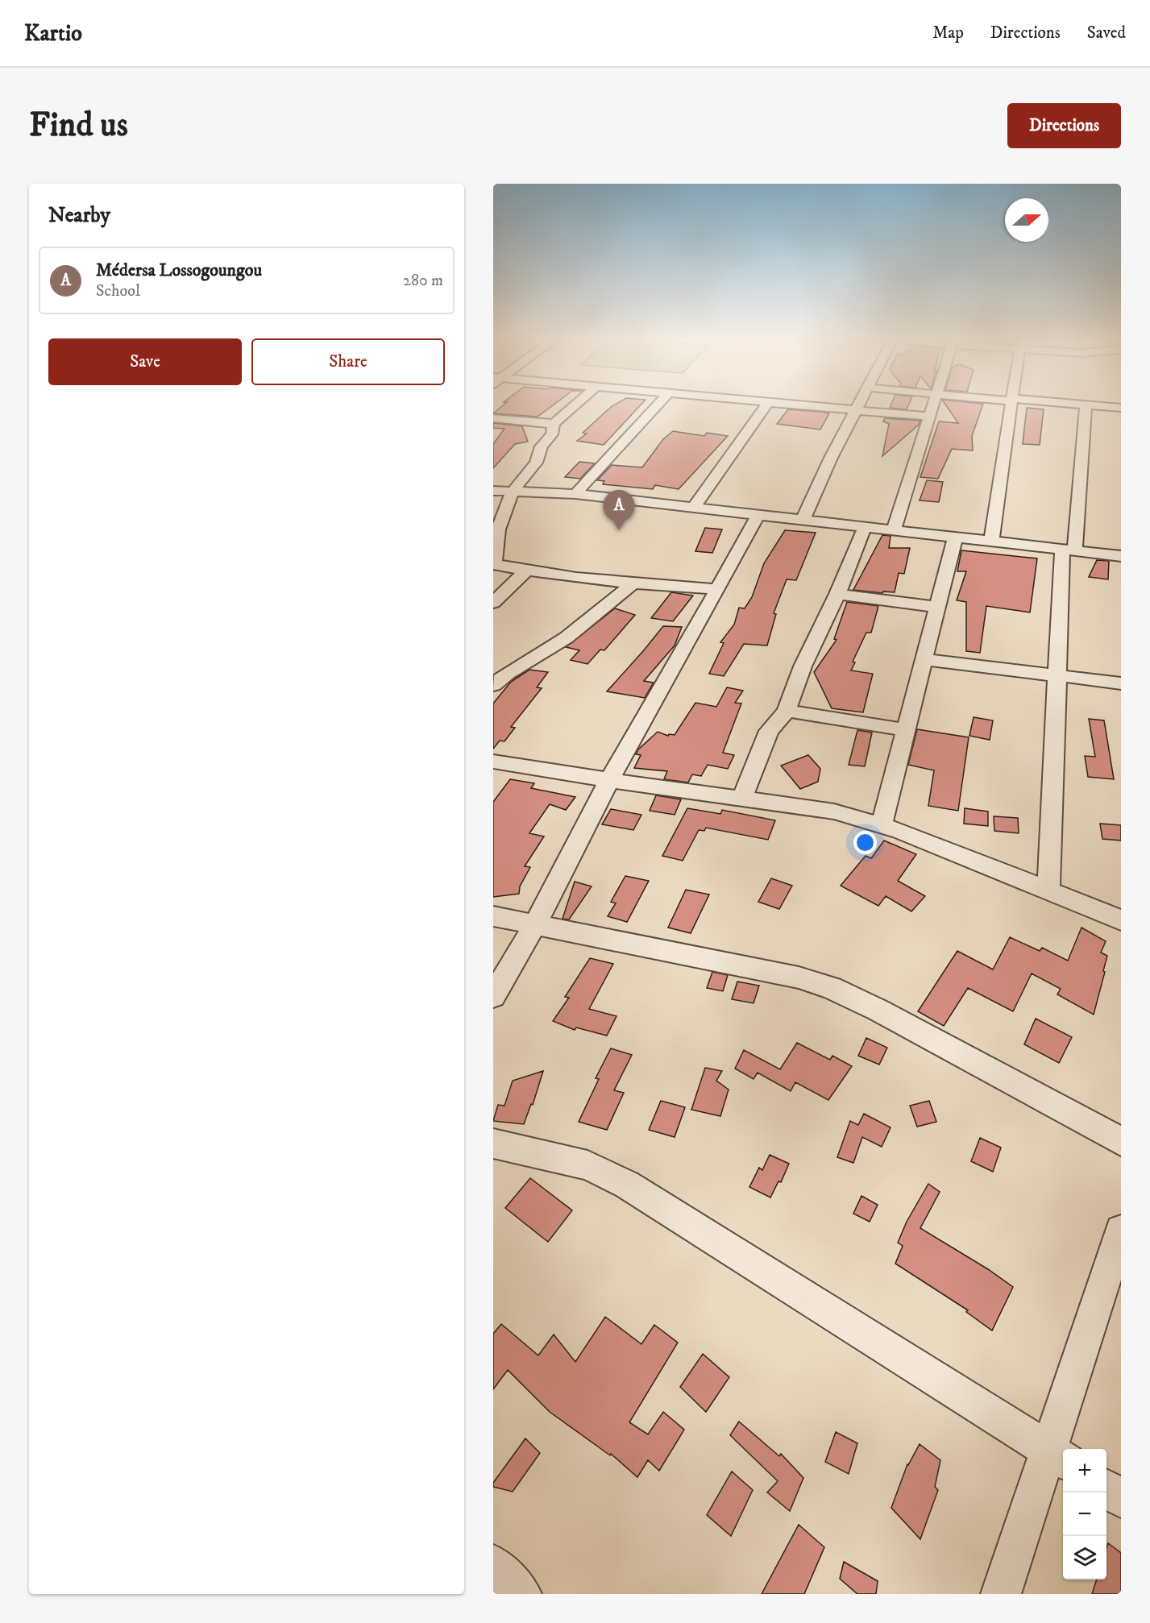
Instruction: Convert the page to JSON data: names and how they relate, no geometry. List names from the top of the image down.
{
  "north": "right",
  "page": {
    "header": "Kartio",
    "nav": ["Map", "Directions", "Saved"],
    "buttons": [
      "Directions",
      ["Save", "Share"]
    ],
    "title": "Find us",
    "heading": "Nearby",
    "list": [
      {
        "mark": "A",
        "name": "Médersa Lossogoungou",
        "note": "School",
        "value": "280 m"
      }
    ],
    "pins": "A",
    "map_buttons": ["+", "−"]
  }
}
